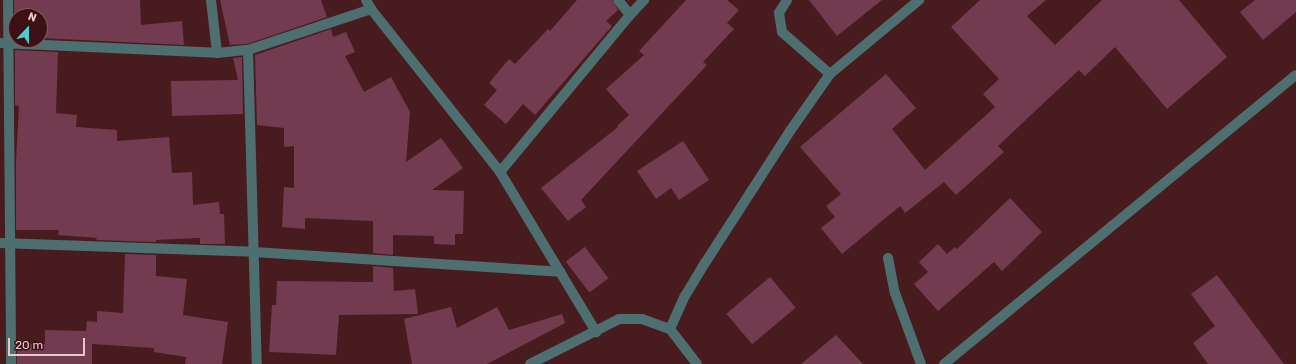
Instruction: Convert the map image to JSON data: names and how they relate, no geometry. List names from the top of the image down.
{
  "scale_bar": "20 m",
  "north": "top"
}
